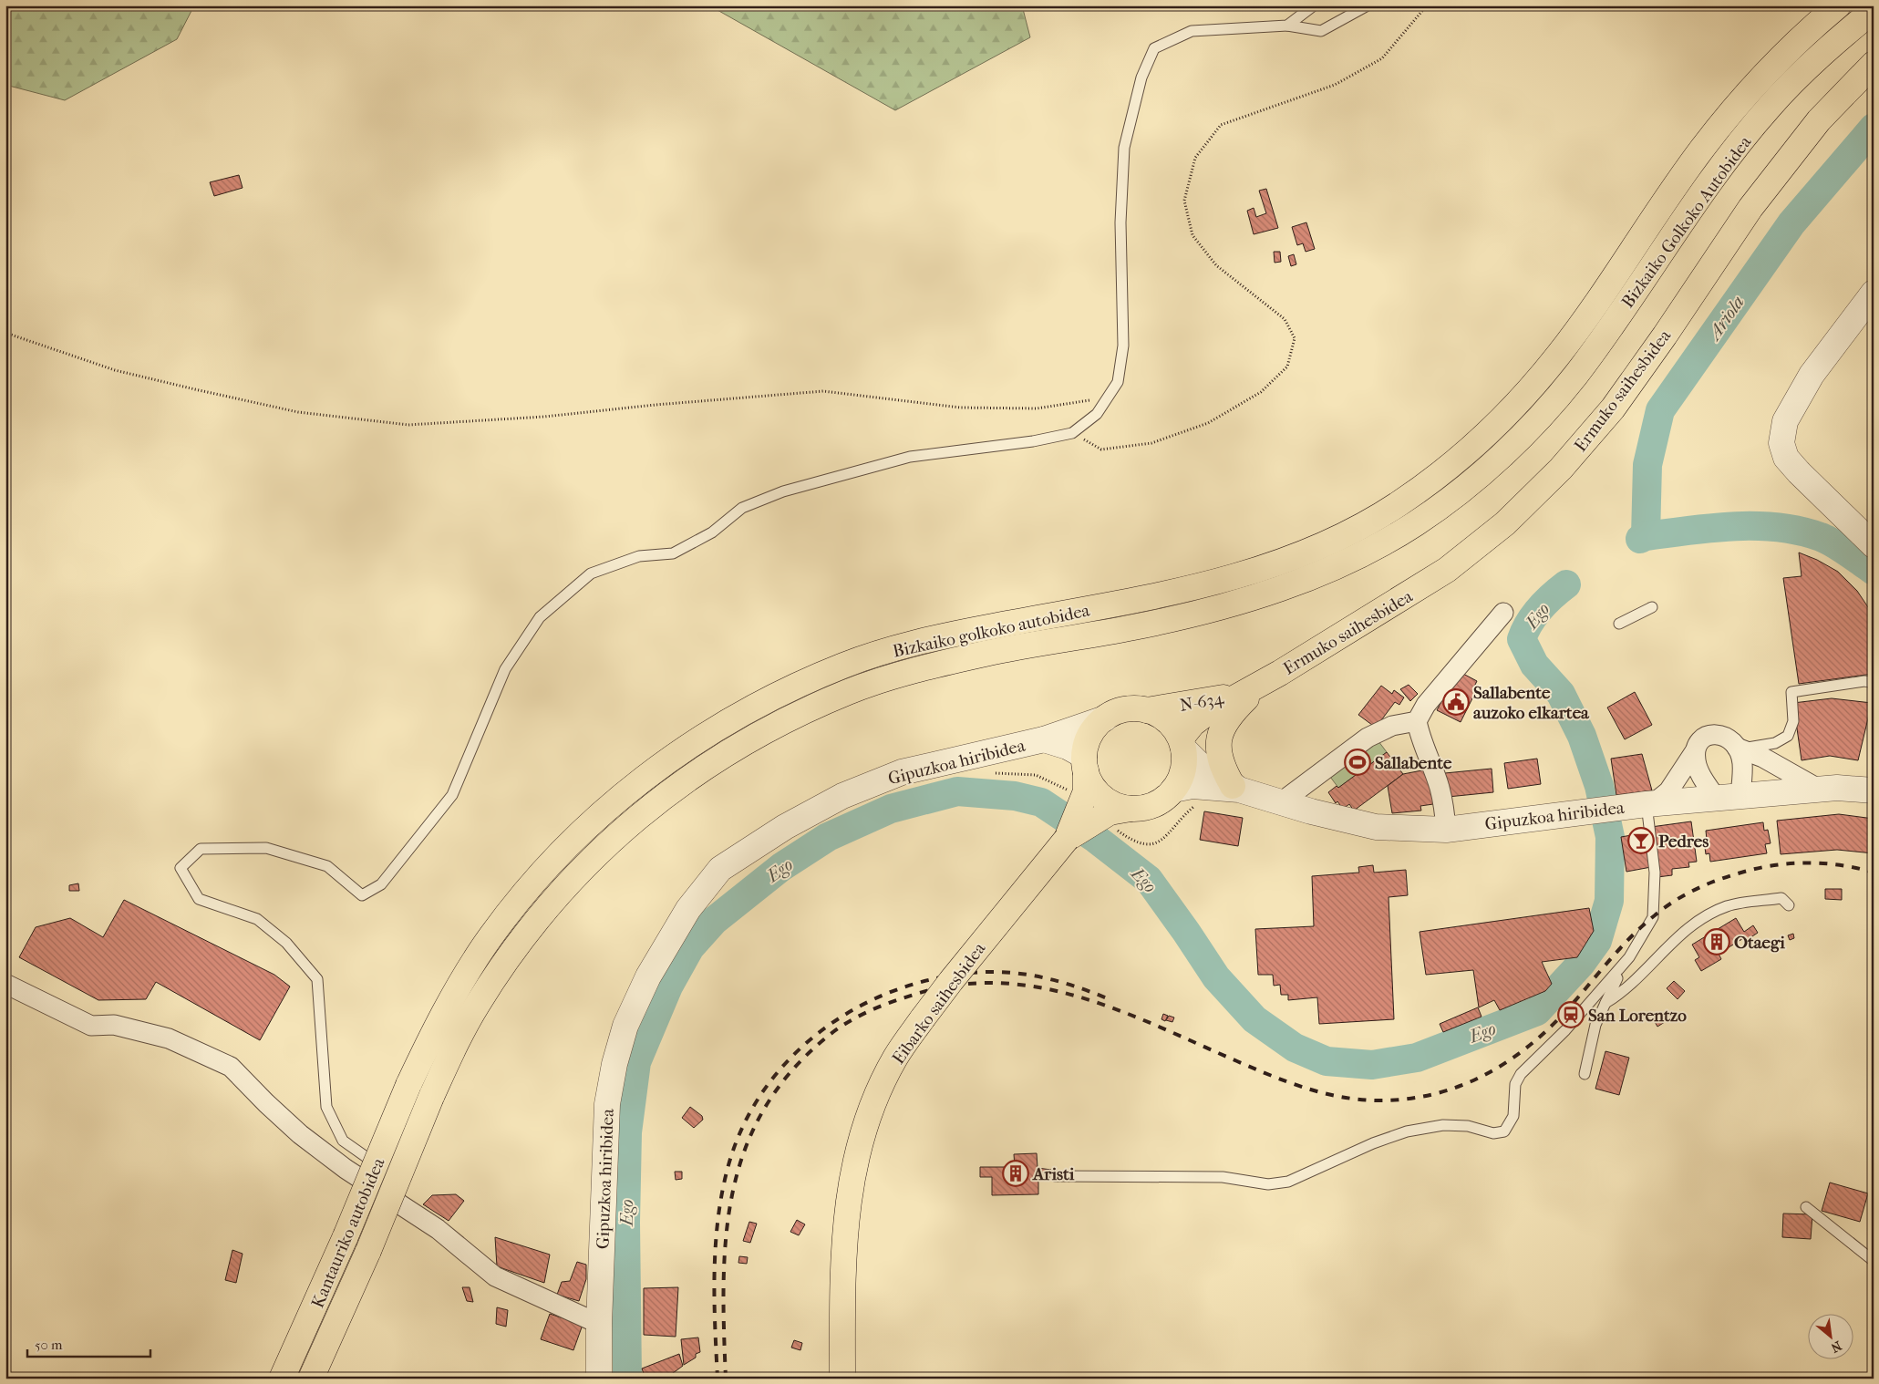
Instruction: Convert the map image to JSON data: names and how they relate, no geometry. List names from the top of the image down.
{
  "streets": {
    "highway": [
      "Bizkaiko Golkoko Autobidea",
      "Ermuko saihesbidea",
      "Bizkaiko golkoko autobidea",
      "N-634",
      "Eibarko saihesbidea",
      "Kantauriko autobidea"
    ],
    "street": ["Gipuzkoa hiribidea"]
  },
  "crossings": [
    ["Bizkaiko Golkoko Autobidea", "Bizkaiko golkoko autobidea"],
    ["Ermuko saihesbidea", "N-634"],
    ["Bizkaiko golkoko autobidea", "Kantauriko autobidea"],
    ["N-634", "Gipuzkoa hiribidea"],
    ["N-634", "Eibarko saihesbidea"],
    ["Gipuzkoa hiribidea", "Eibarko saihesbidea"]
  ],
  "water": ["Ariola", "Ego"],
  "places": {
    "public building": ["Sallabente auzoko elkartea"],
    "sports": ["Sallabente"],
    "bar": ["Pedres"],
    "building": ["Otaegi", "Aristi"],
    "station": ["San Lorentzo"]
  },
  "scale_bar": "50 m",
  "north": "bottom right"
}
